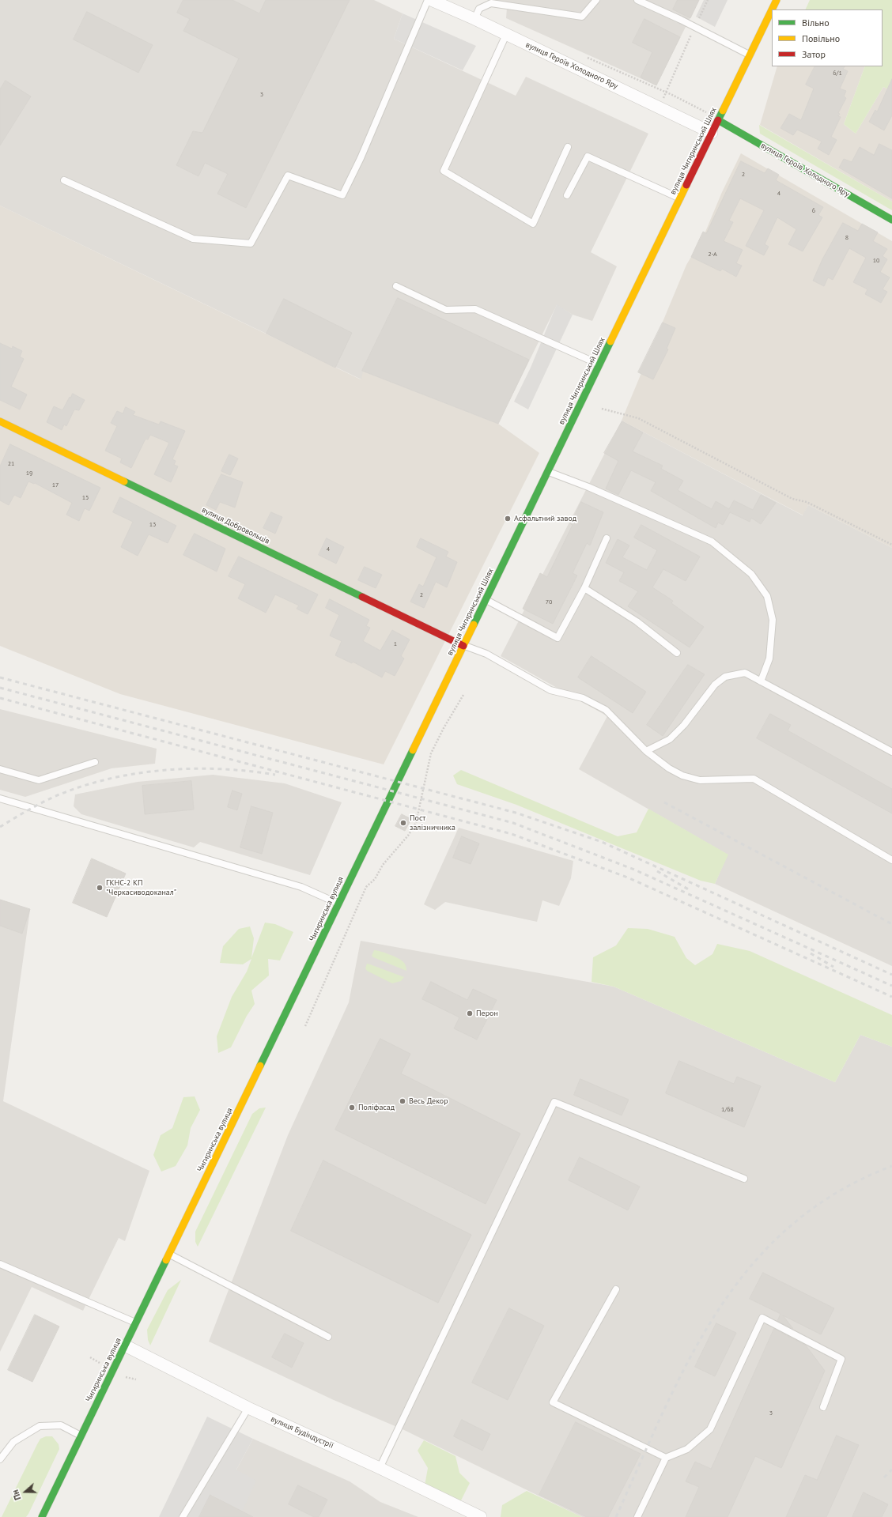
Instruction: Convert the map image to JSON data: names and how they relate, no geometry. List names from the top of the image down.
{
  "streets": {
    "main road": [
      "вулиця Героїв Холодного Яру",
      "вулиця Чигиринський Шлях",
      "вулиця Добровольців",
      "Чигиринська вулиця"
    ],
    "street": ["вулиця Будіндустрії"]
  },
  "crossings": [
    ["вулиця Героїв Холодного Яру", "вулиця Чигиринський Шлях"],
    ["вулиця Чигиринський Шлях", "вулиця Добровольців"],
    ["вулиця Чигиринський Шлях", "Чигиринська вулиця"],
    ["Чигиринська вулиця", "вулиця Будіндустрії"]
  ],
  "places": [
    "Асфальтний завод",
    "Пост залізничника",
    "ГКНС-2 КП \"Черкасиводоканал\"",
    "Перон",
    "Весь Декор",
    "Поліфасад"
  ],
  "house_numbers": [
    "6/1",
    "3",
    "2",
    "4",
    "6",
    "8",
    "2-А",
    "10",
    "21",
    "19",
    "17",
    "15",
    "13",
    "4",
    "2",
    "70",
    "1",
    "1/68",
    "3"
  ],
  "legend": ["Вільно", "Повільно", "Затор"],
  "north": "left"
}
